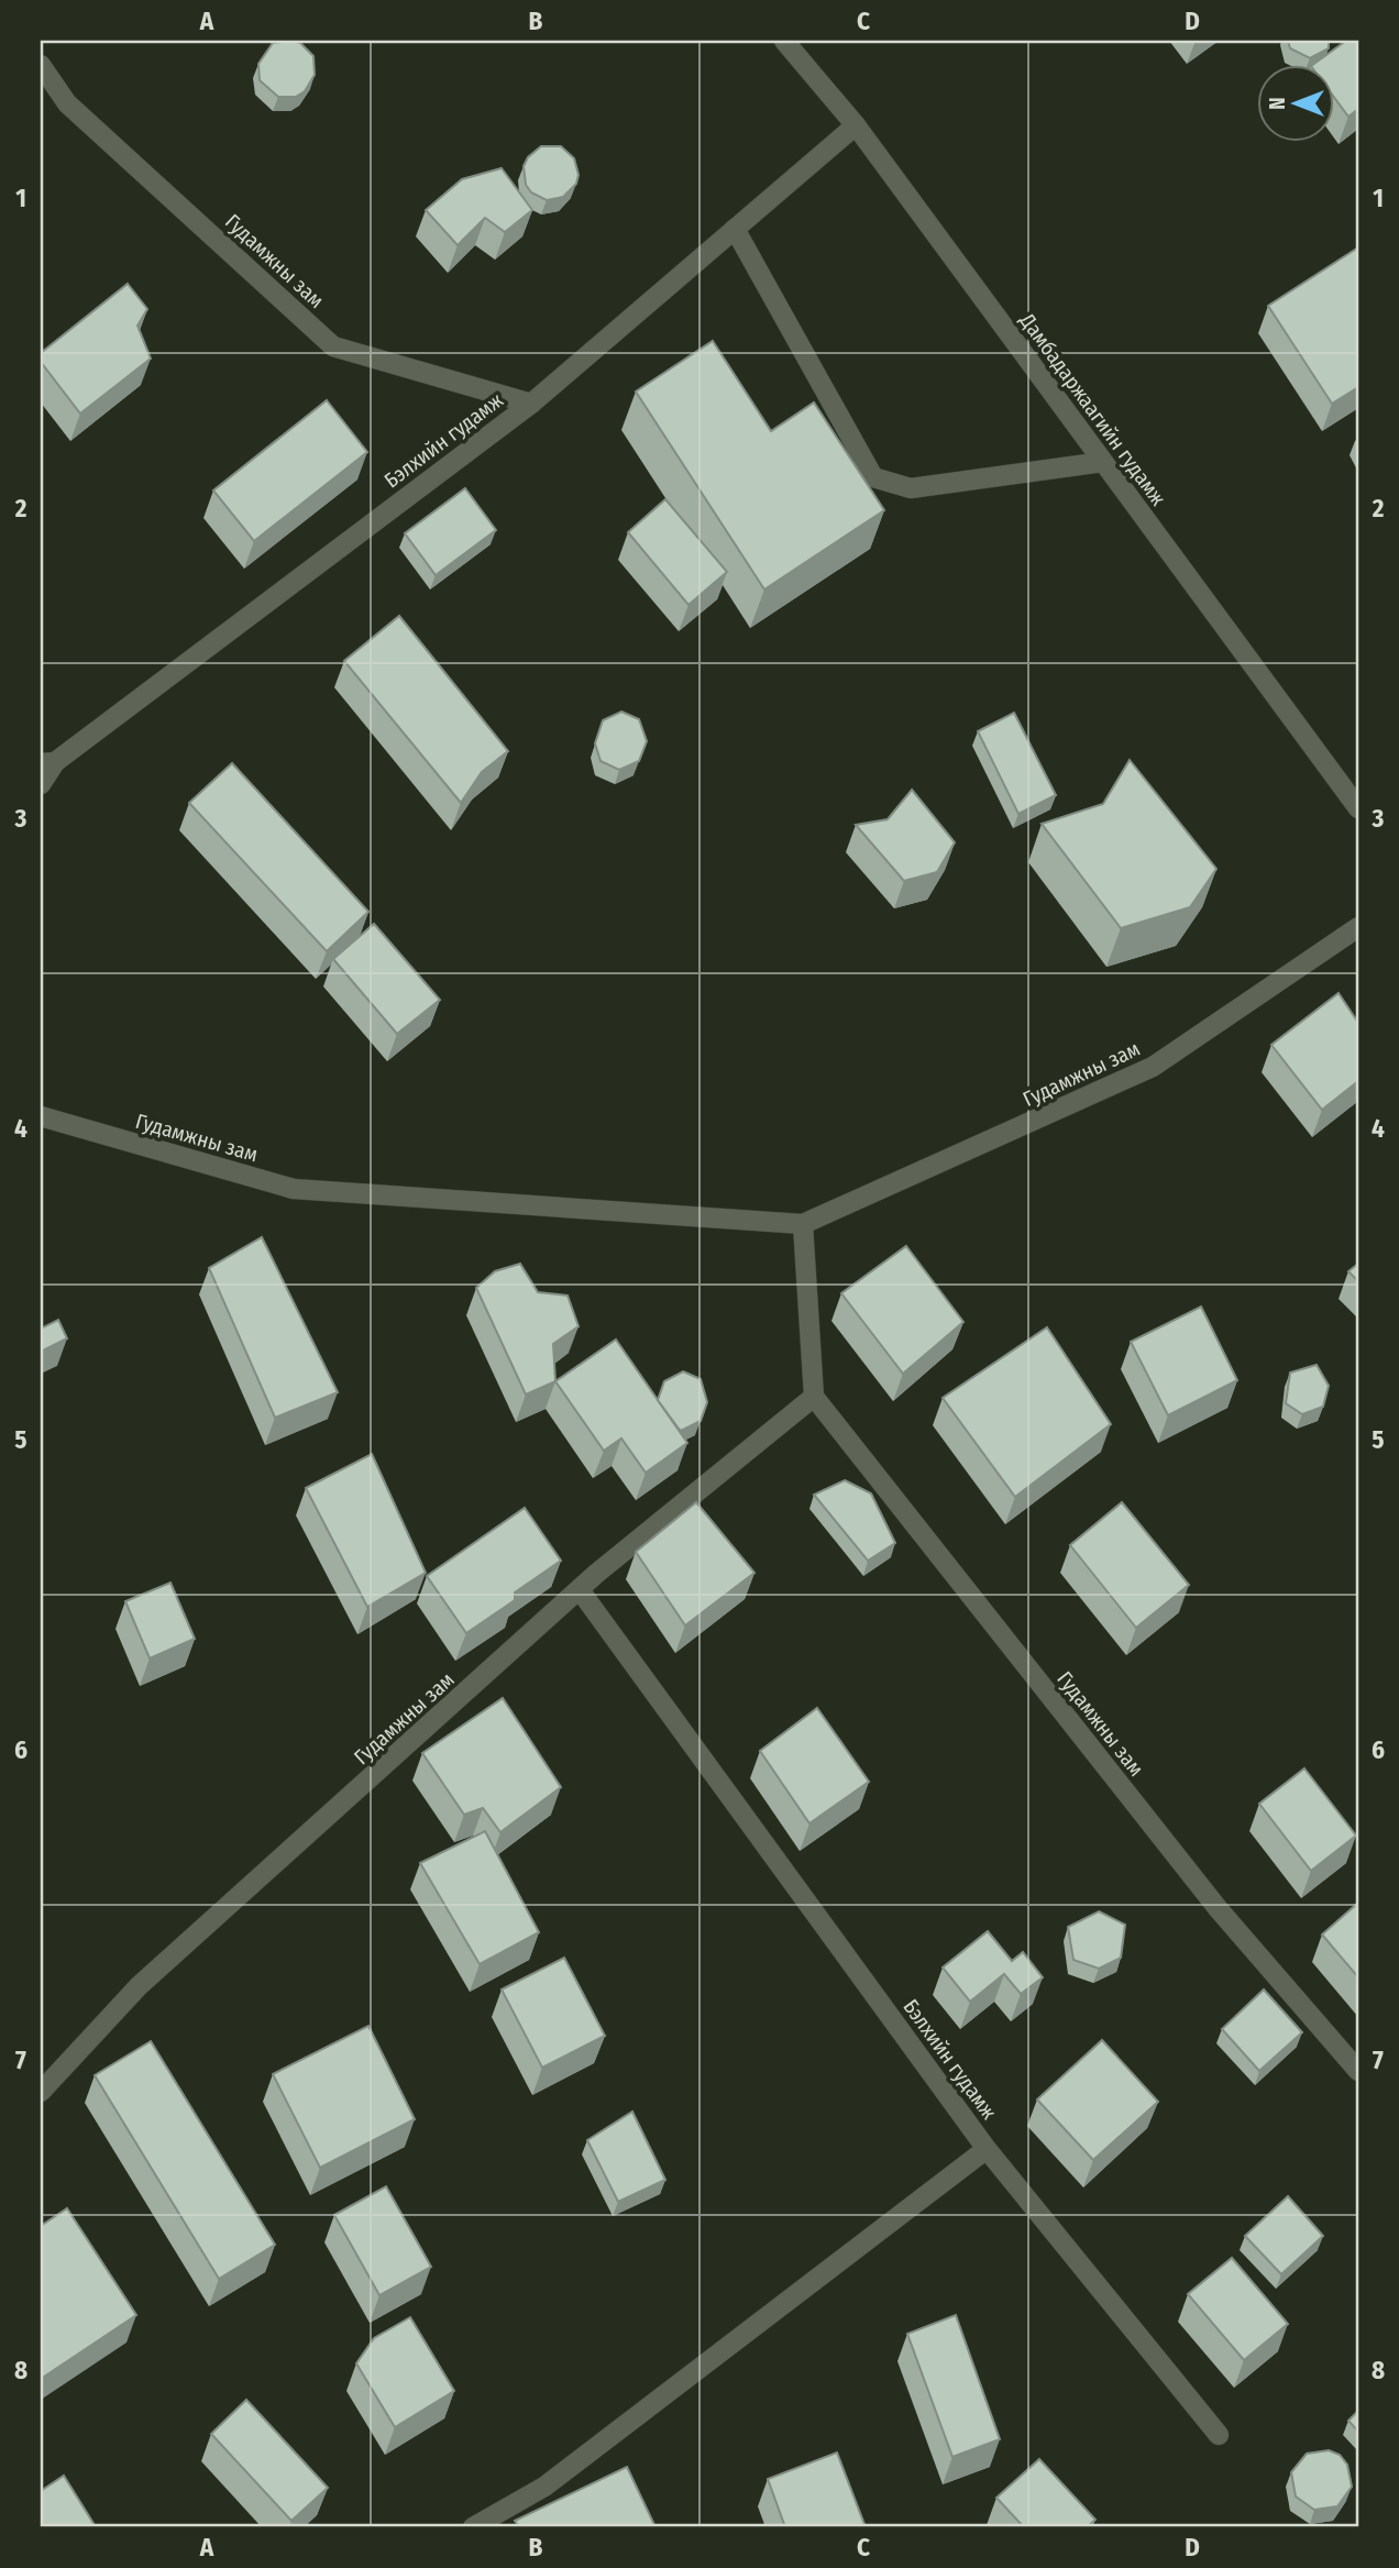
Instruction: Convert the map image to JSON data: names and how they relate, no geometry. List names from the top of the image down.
{
  "streets": {
    "street": ["Гудамжны зам", "Дамбадаржаагийн гудамж", "Бэлхийн гудамж"]
  },
  "crossings": [
    ["Гудамжны зам", "Бэлхийн гудамж"],
    ["Дамбадаржаагийн гудамж", "Бэлхийн гудамж"]
  ],
  "north": "left",
  "grid": {
    "columns": [
      "A",
      "B",
      "C",
      "D"
    ],
    "rows": [
      "1",
      "2",
      "3",
      "4",
      "5",
      "6",
      "7",
      "8"
    ]
  }
}
